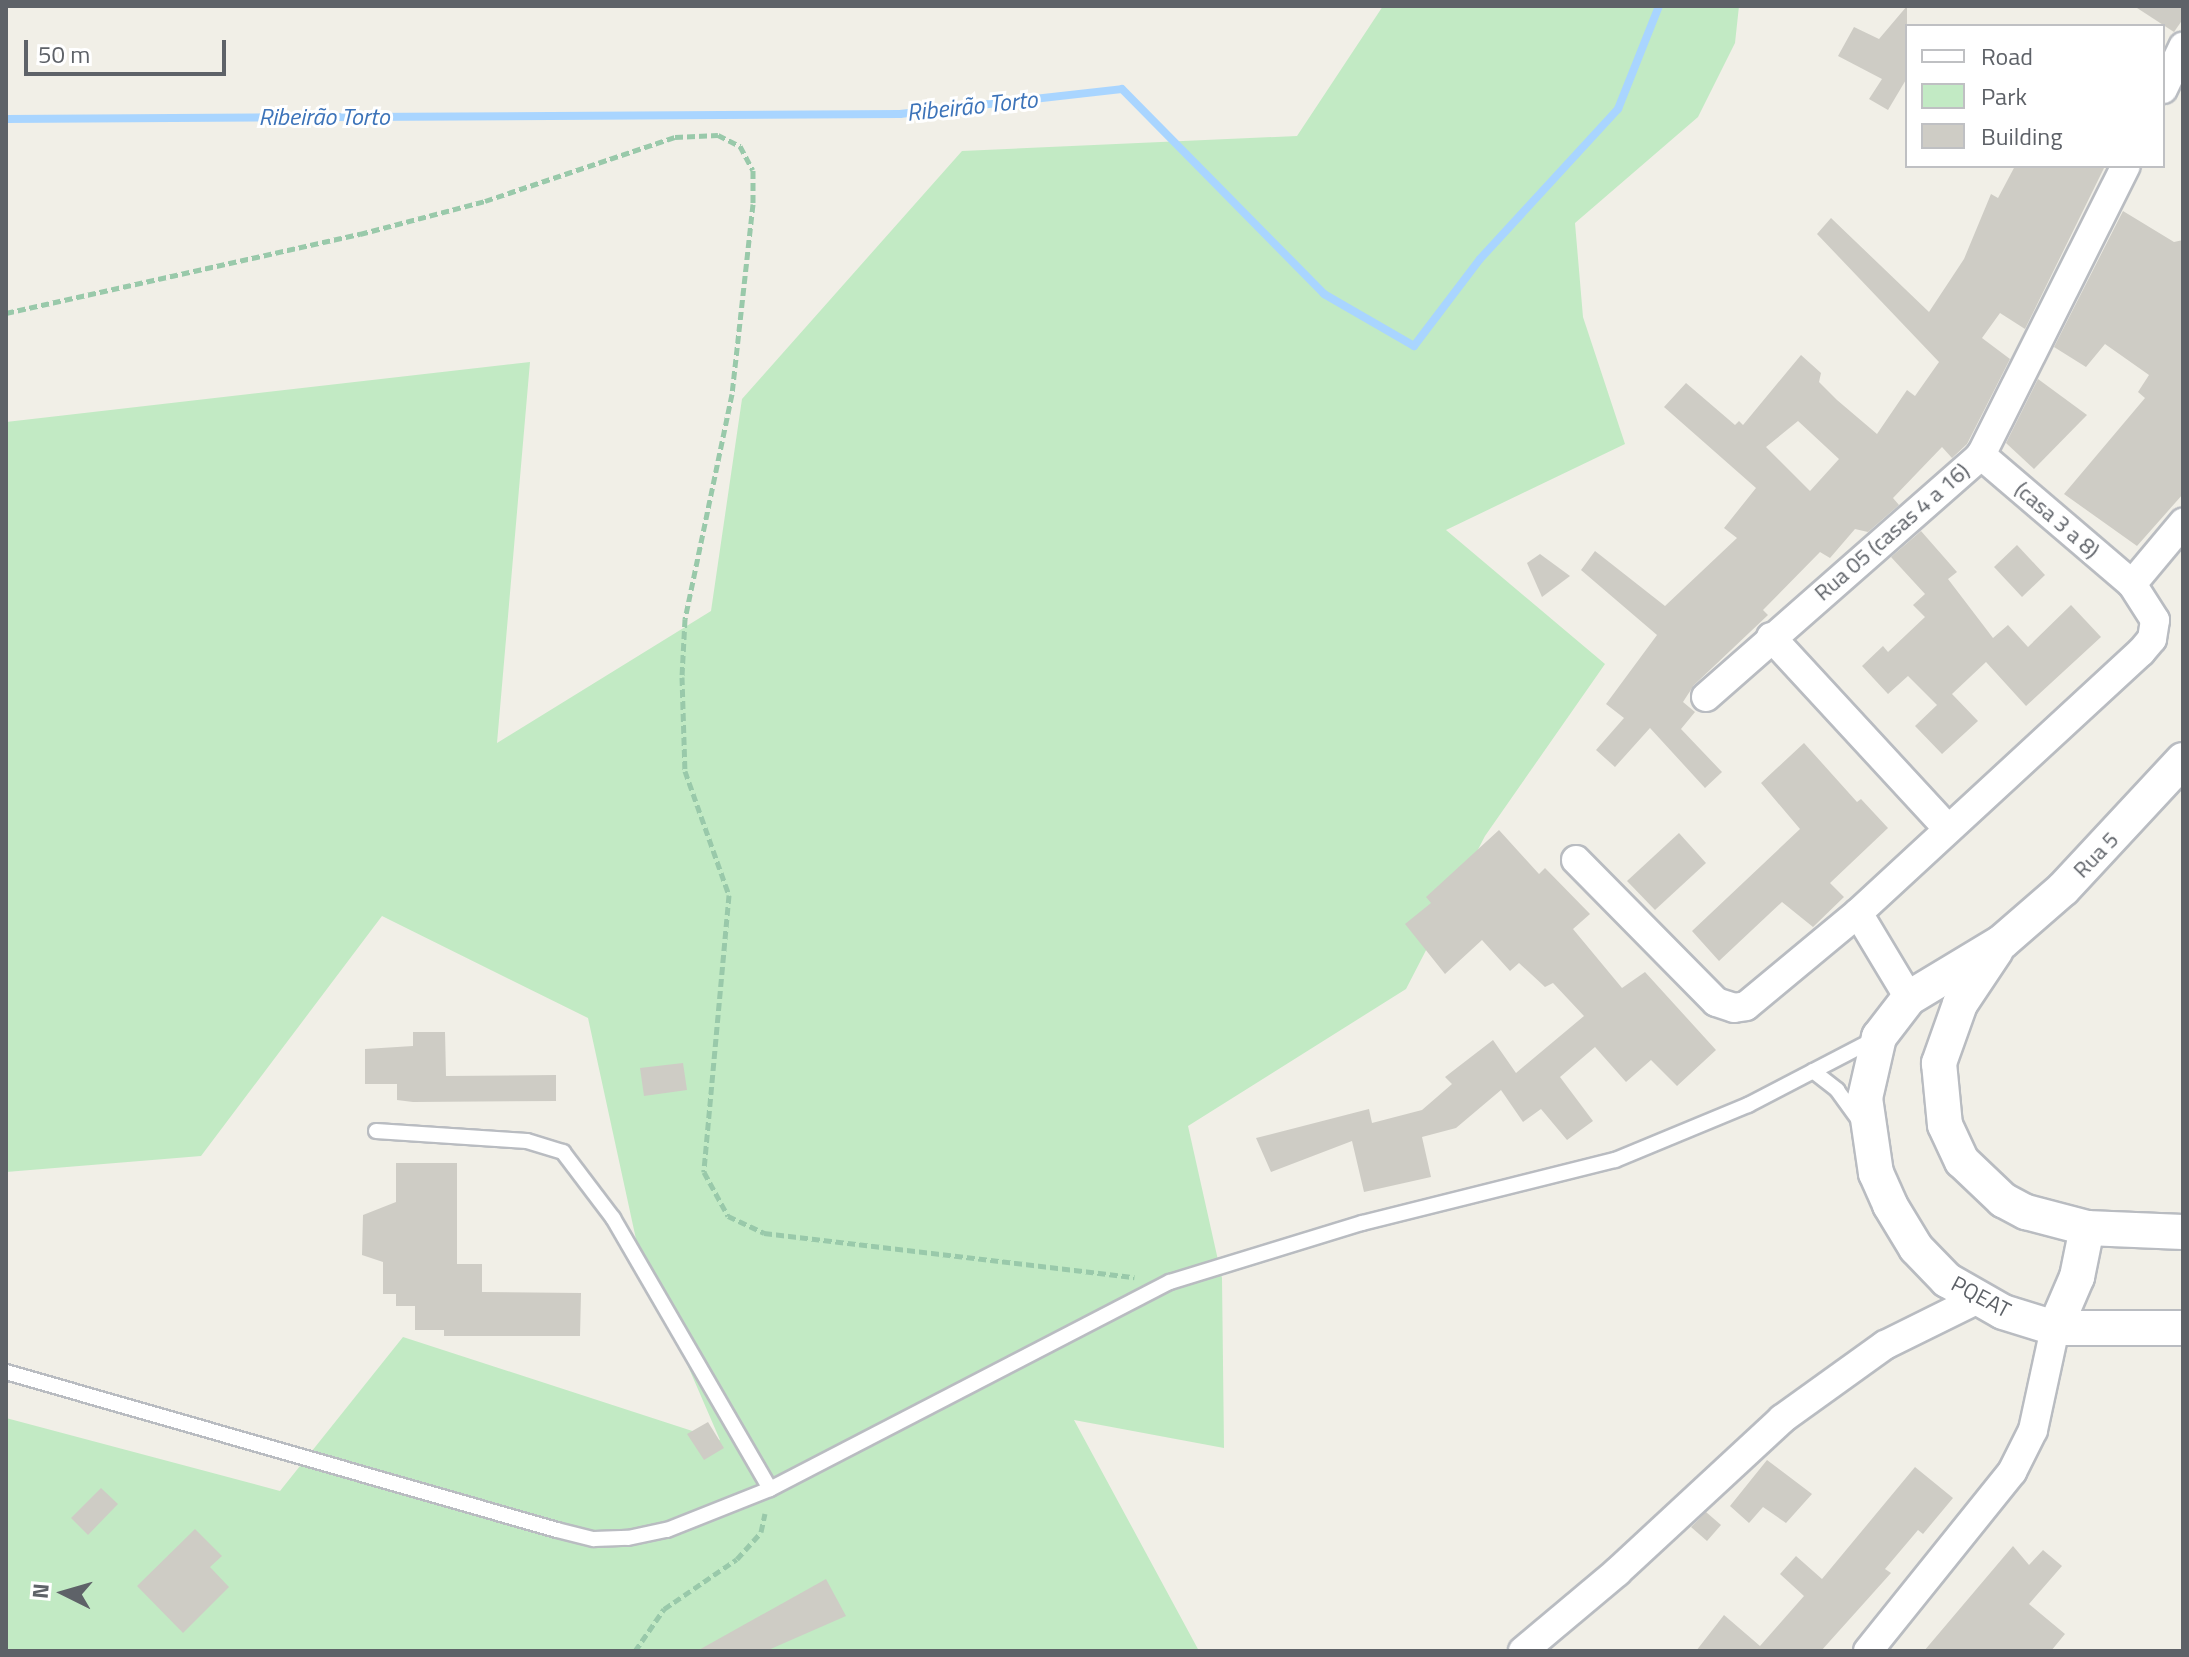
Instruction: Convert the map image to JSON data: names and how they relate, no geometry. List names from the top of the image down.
{
  "streets": {
    "street": [
      "(casa 3 a 8)",
      "Rua 05 (casas 4 a 16)",
      "Rua 5",
      "PQEAT"
    ]
  },
  "crossings": [
    ["(casa 3 a 8)", "Rua 05 (casas 4 a 16)"]
  ],
  "water": ["Ribeirão Torto"],
  "legend": ["Road", "Park", "Building"],
  "scale_bar": "50 m",
  "north": "left"
}
